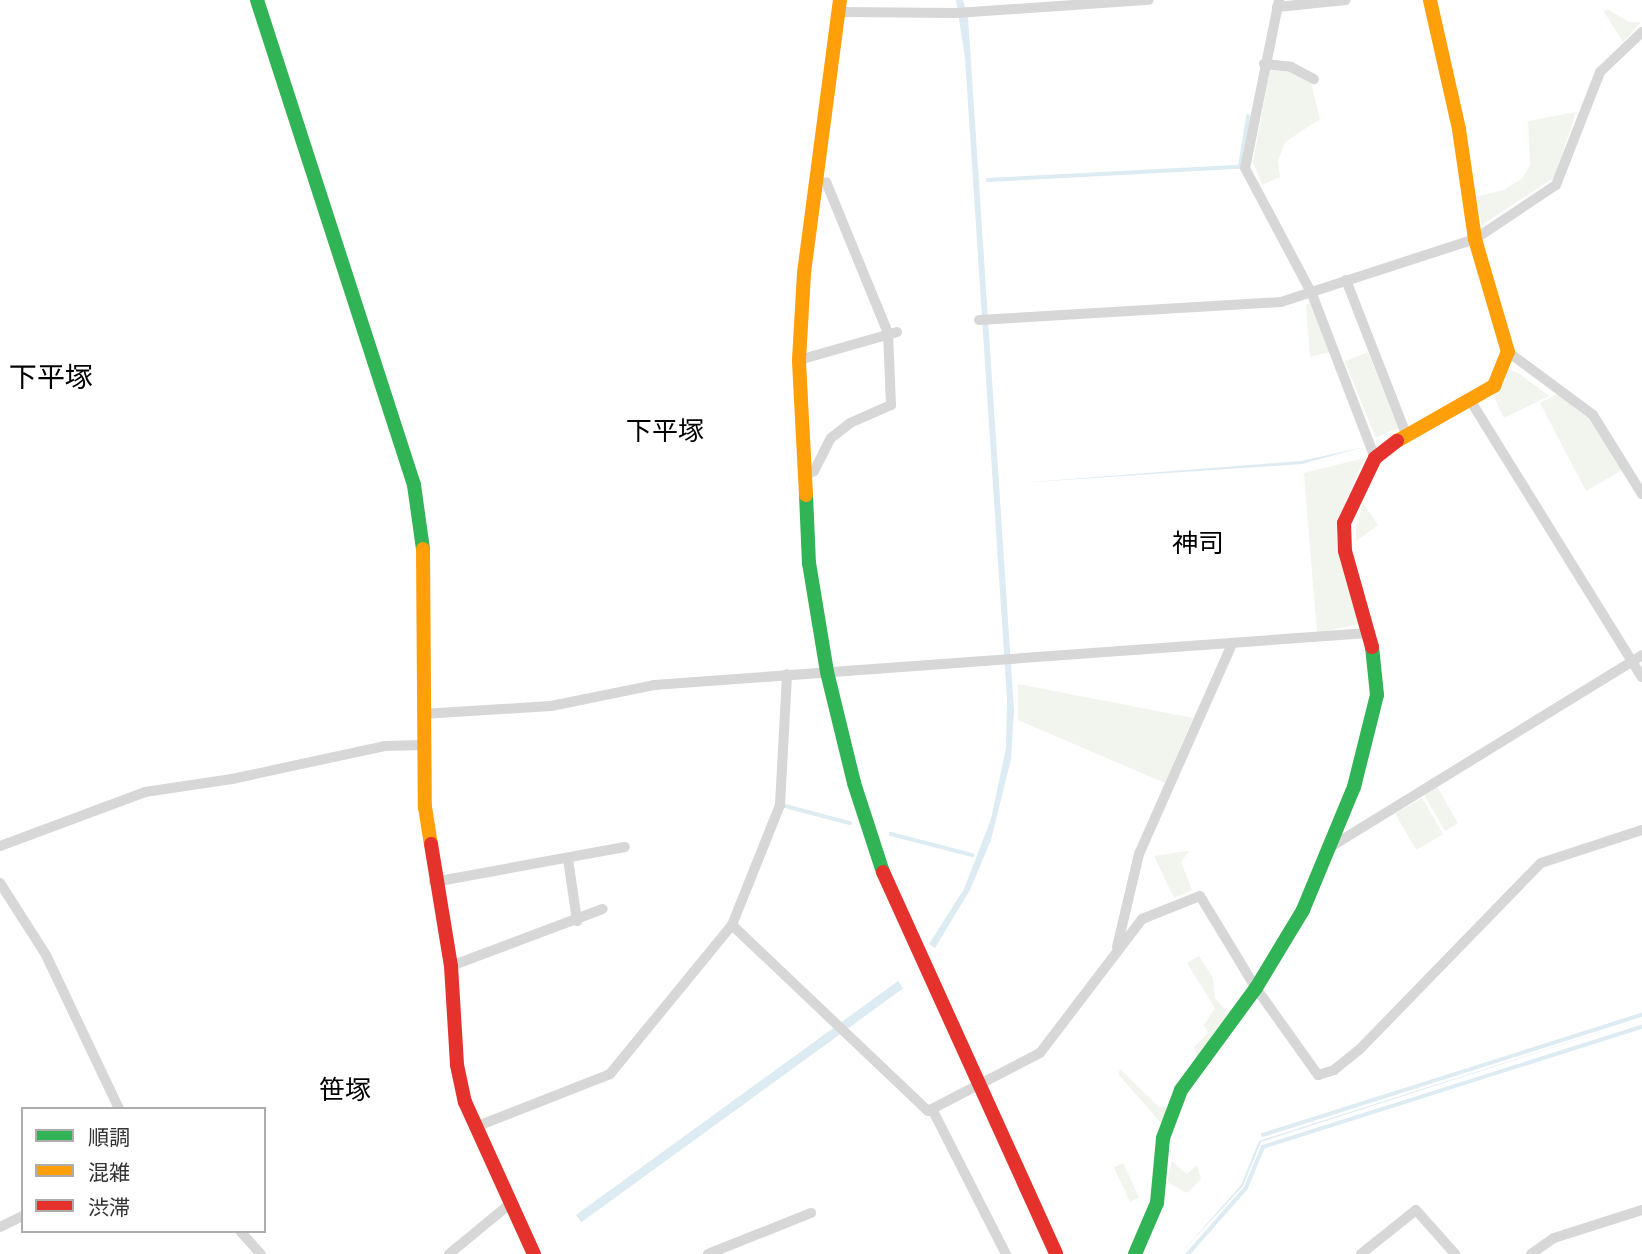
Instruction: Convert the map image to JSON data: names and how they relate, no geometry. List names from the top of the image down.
{
  "districts": [
    "下平塚",
    "下平塚",
    "神司",
    "笹塚"
  ],
  "legend": ["順調", "混雑", "渋滞"]
}
